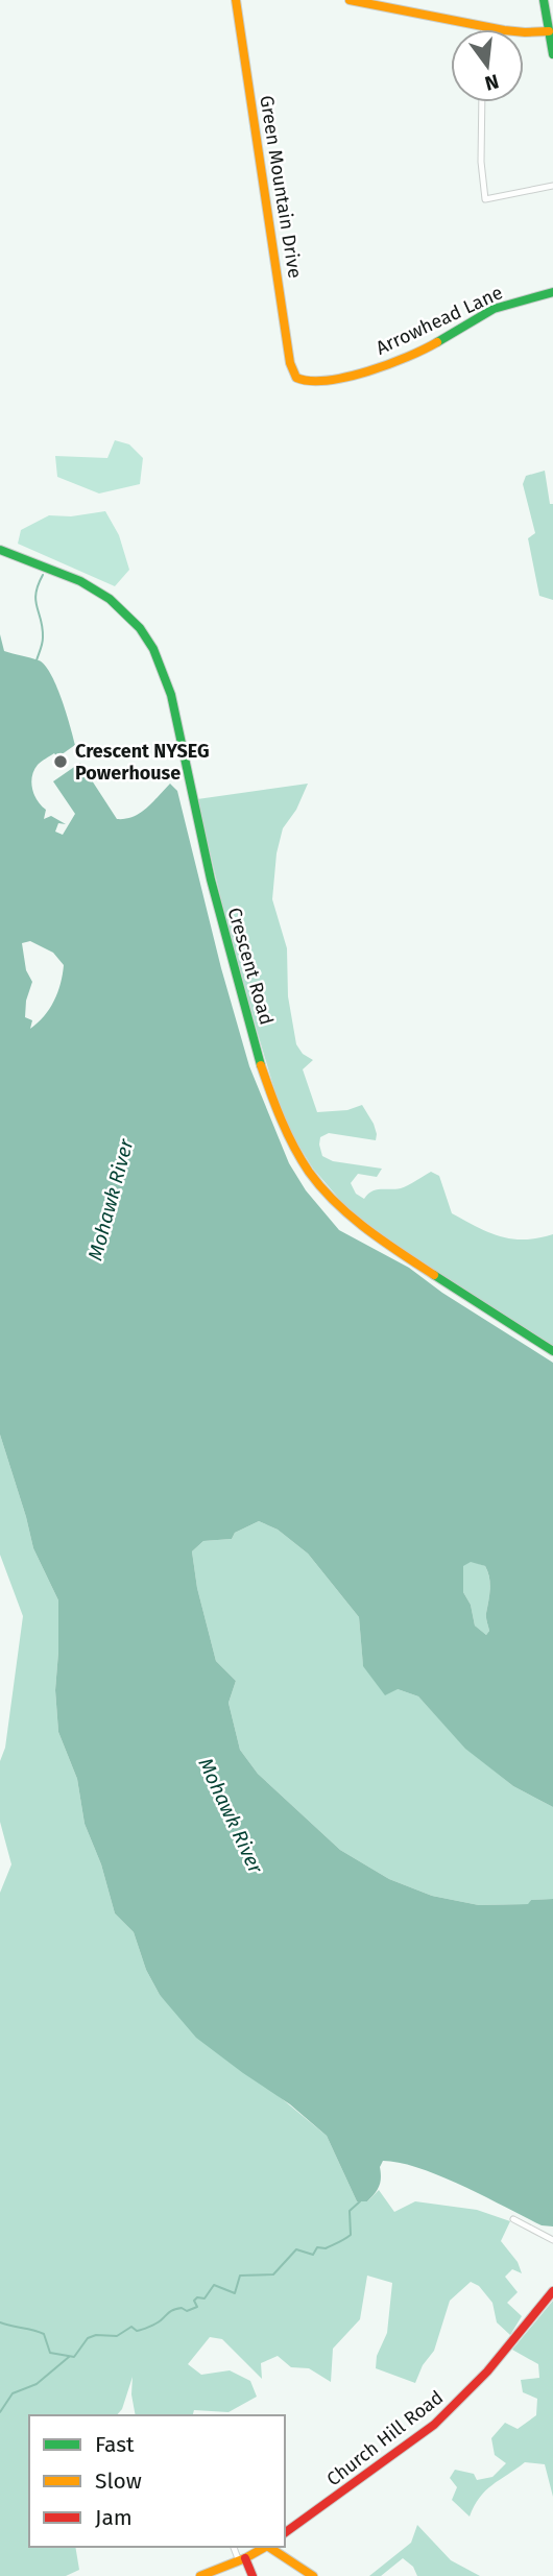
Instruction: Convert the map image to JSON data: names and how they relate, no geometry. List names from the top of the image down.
{
  "streets": {
    "street": [
      "Green Mountain Drive",
      "Arrowhead Lane",
      "Crescent Road",
      "Church Hill Road"
    ]
  },
  "crossings": [
    ["Green Mountain Drive", "Arrowhead Lane"]
  ],
  "water": ["Mohawk River"],
  "places": ["Crescent NYSEG Powerhouse"],
  "legend": ["Fast", "Slow", "Jam"],
  "north": "bottom"
}
